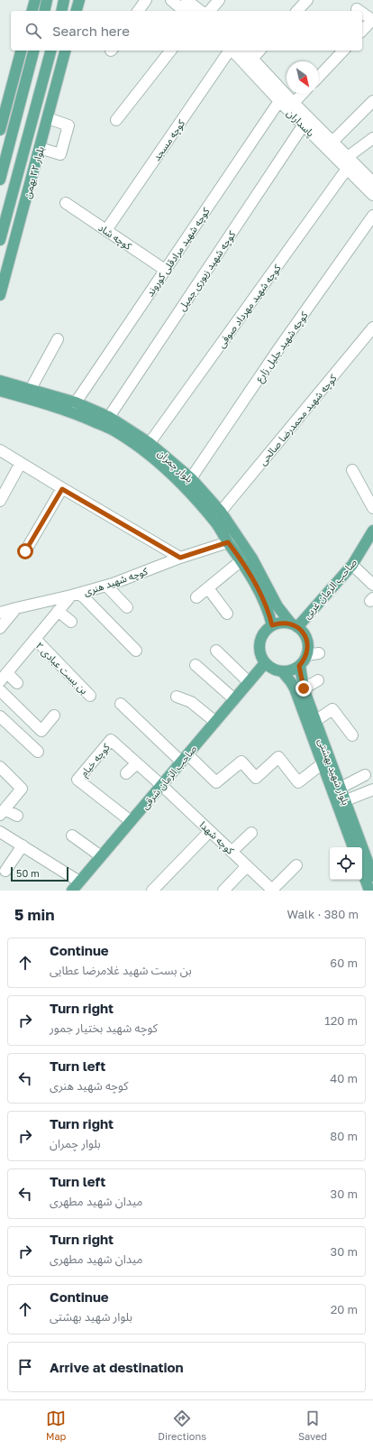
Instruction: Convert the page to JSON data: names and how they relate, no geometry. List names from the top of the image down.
{
  "streets": {
    "main road": [
      "بلوار ۲۲ بهمن",
      "بلوار چمران",
      "صاحب الزمان غربی",
      "بلوار شهید بهشتی",
      "صاحب الزمان شرقی"
    ],
    "street": [
      "پاسداران",
      "کوچه مسجد",
      "کوچه شاد",
      "کوچه شهید مرادقلی کوروند",
      "کوچه شهید زیوری جمیل",
      "کوچه شهید مهرداد صوفی",
      "کوچه شهید جلیل زارع",
      "کوچه شهید محمدرضا صالحی",
      "کوچه شهید هنری",
      "بن بست عبادی ۲",
      "کوچه خیام",
      "کوچه شهدا"
    ]
  },
  "crossings": [
    ["پاسداران", "کوچه شهید مرادقلی کوروند"],
    ["پاسداران", "کوچه شهید زیوری جمیل"],
    ["پاسداران", "کوچه شهید مهرداد صوفی"],
    ["کوچه مسجد", "کوچه شاد"],
    ["کوچه شاد", "کوچه شهید مرادقلی کوروند"],
    ["کوچه شهید مرادقلی کوروند", "بلوار چمران"],
    ["کوچه شهید زیوری جمیل", "بلوار چمران"],
    ["کوچه شهید مهرداد صوفی", "بلوار چمران"],
    ["کوچه شهید جلیل زارع", "بلوار چمران"],
    ["کوچه شهید محمدرضا صالحی", "بلوار چمران"],
    ["بلوار چمران", "کوچه شهید هنری"],
    ["بلوار چمران", "صاحب الزمان غربی"],
    ["بلوار چمران", "بلوار شهید بهشتی"],
    ["بلوار چمران", "صاحب الزمان شرقی"],
    ["صاحب الزمان غربی", "بلوار شهید بهشتی"],
    ["صاحب الزمان غربی", "صاحب الزمان شرقی"],
    ["کوچه خیام", "صاحب الزمان شرقی"],
    ["کوچه خیام", "کوچه شهدا"],
    ["بلوار شهید بهشتی", "صاحب الزمان شرقی"],
    ["صاحب الزمان شرقی", "کوچه شهدا"]
  ],
  "scale_bar": "50 m",
  "north": "bottom right",
  "page": {
    "search": "Search here",
    "scale": "50 m",
    "heading": ["5 min", "Walk · 380 m"],
    "list": [
      ["Continue", "بن بست شهید غلامرضا عطایی", "60 m"],
      ["Turn right", "کوچه شهید بختیار جمور", "120 m"],
      ["Turn left", "کوچه شهید هنری", "40 m"],
      ["Turn right", "بلوار چمران", "80 m"],
      ["Turn left", "میدان شهید مطهری", "30 m"],
      ["Turn right", "میدان شهید مطهری", "30 m"],
      ["Continue", "بلوار شهید بهشتی", "20 m"],
      "Arrive at destination"
    ],
    "nav": ["Map", "Directions", "Saved"]
  }
}
